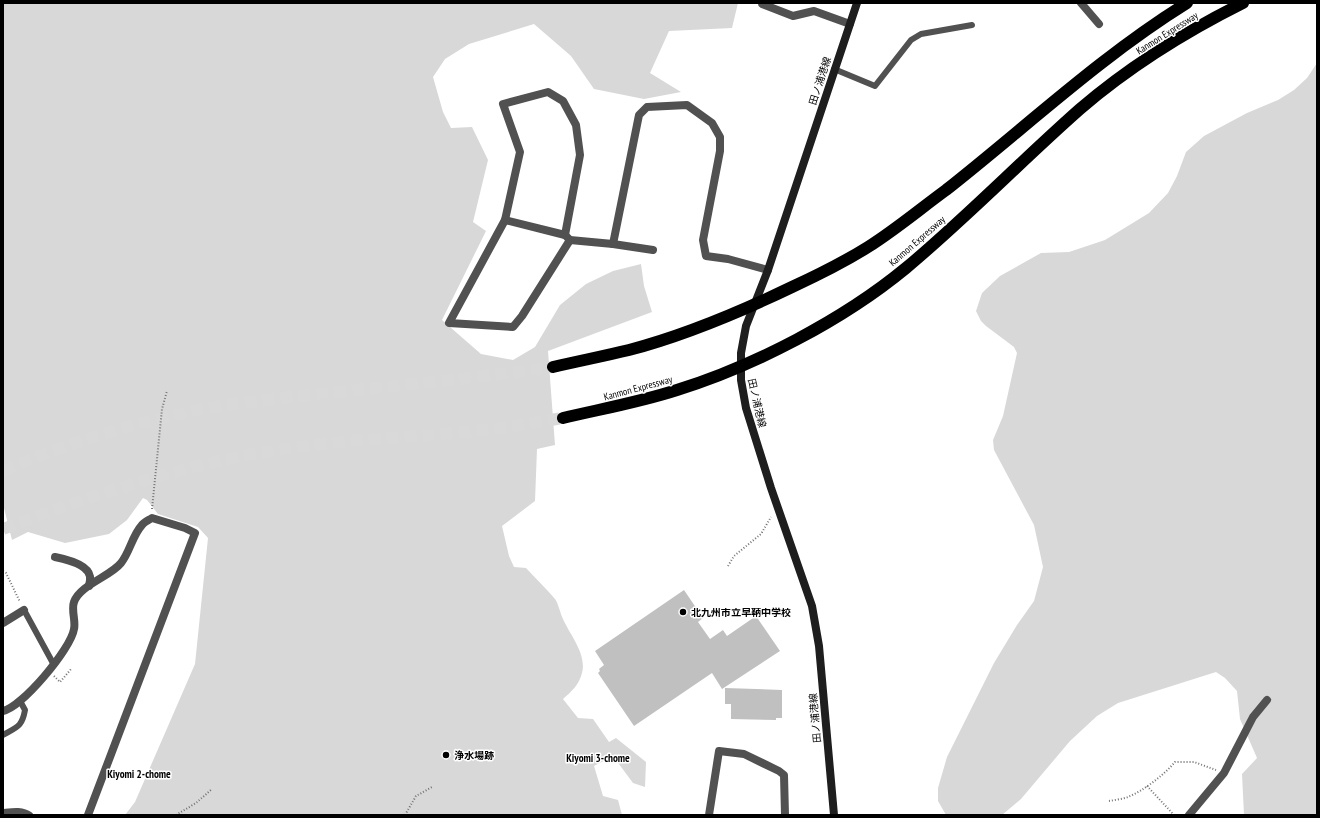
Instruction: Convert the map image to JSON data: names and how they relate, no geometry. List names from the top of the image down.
{
  "streets": {
    "highway": ["Kanmon Expressway"],
    "main road": ["田ノ浦港線"]
  },
  "districts": ["Kiyomi 3-chome", "Kiyomi 2-chome"],
  "places": ["北九州市立早鞆中学校", "浄水場跡"]
}
